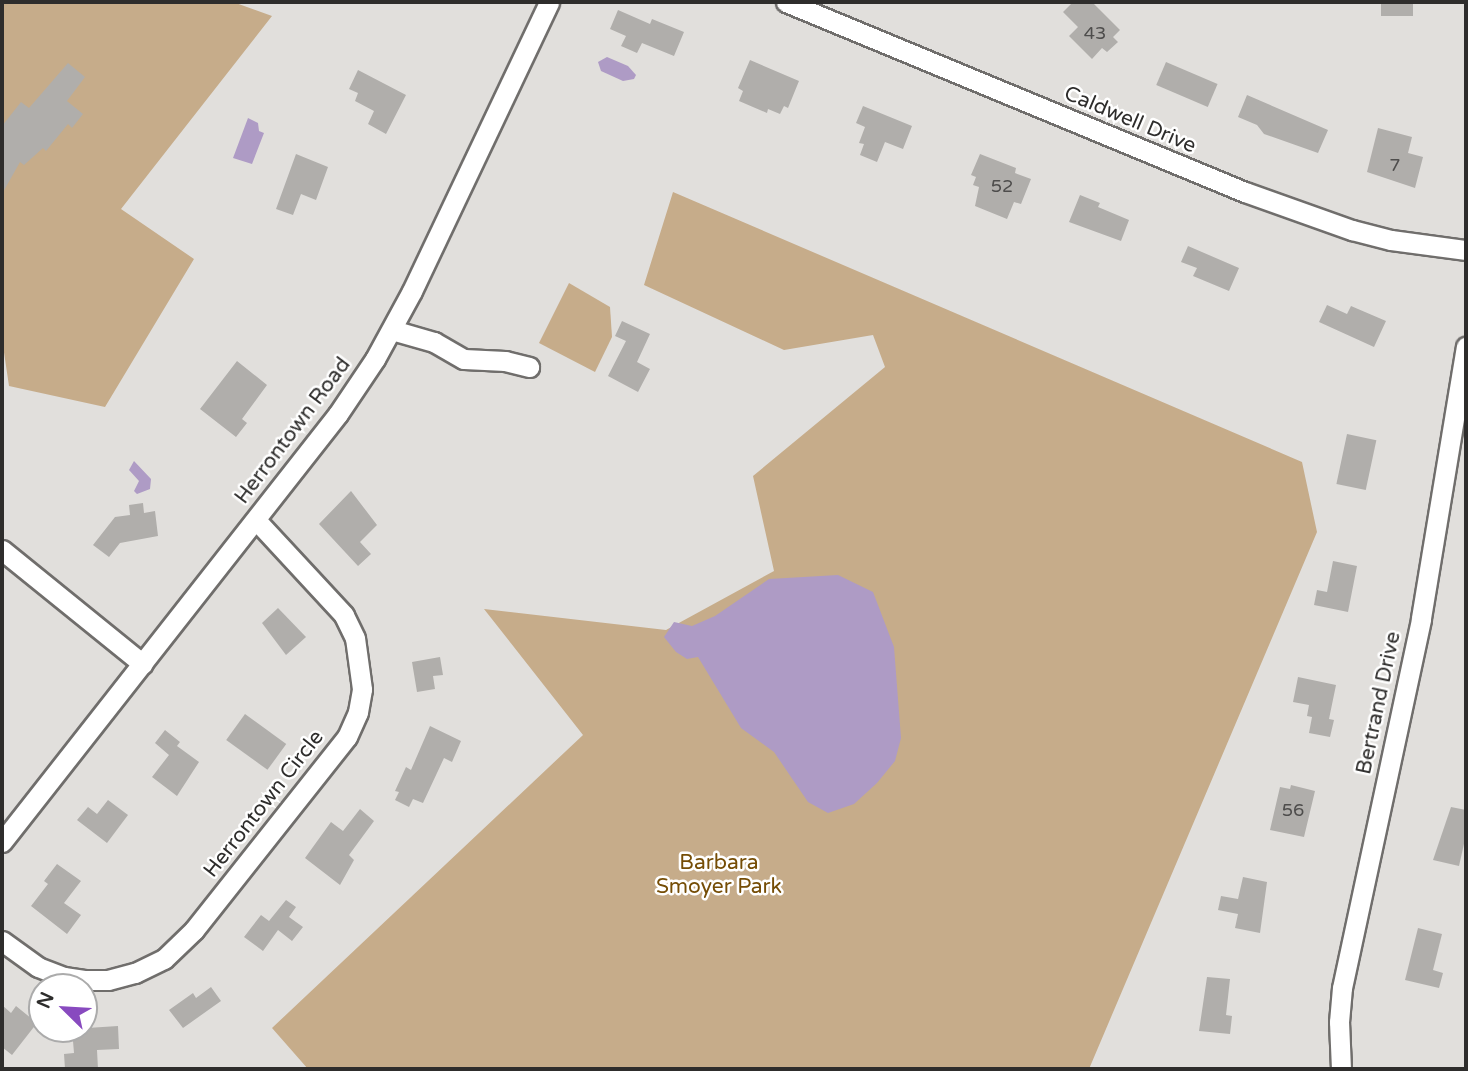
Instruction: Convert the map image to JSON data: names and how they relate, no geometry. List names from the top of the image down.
{
  "streets": {
    "street": [
      "Caldwell Drive",
      "Herrontown Road",
      "Bertrand Drive",
      "Herrontown Circle"
    ]
  },
  "crossings": [
    ["Herrontown Road", "Herrontown Circle"]
  ],
  "parks": ["Barbara Smoyer Park"],
  "house_numbers": [
    "43",
    "7",
    "52",
    "56"
  ],
  "north": "top left"
}
